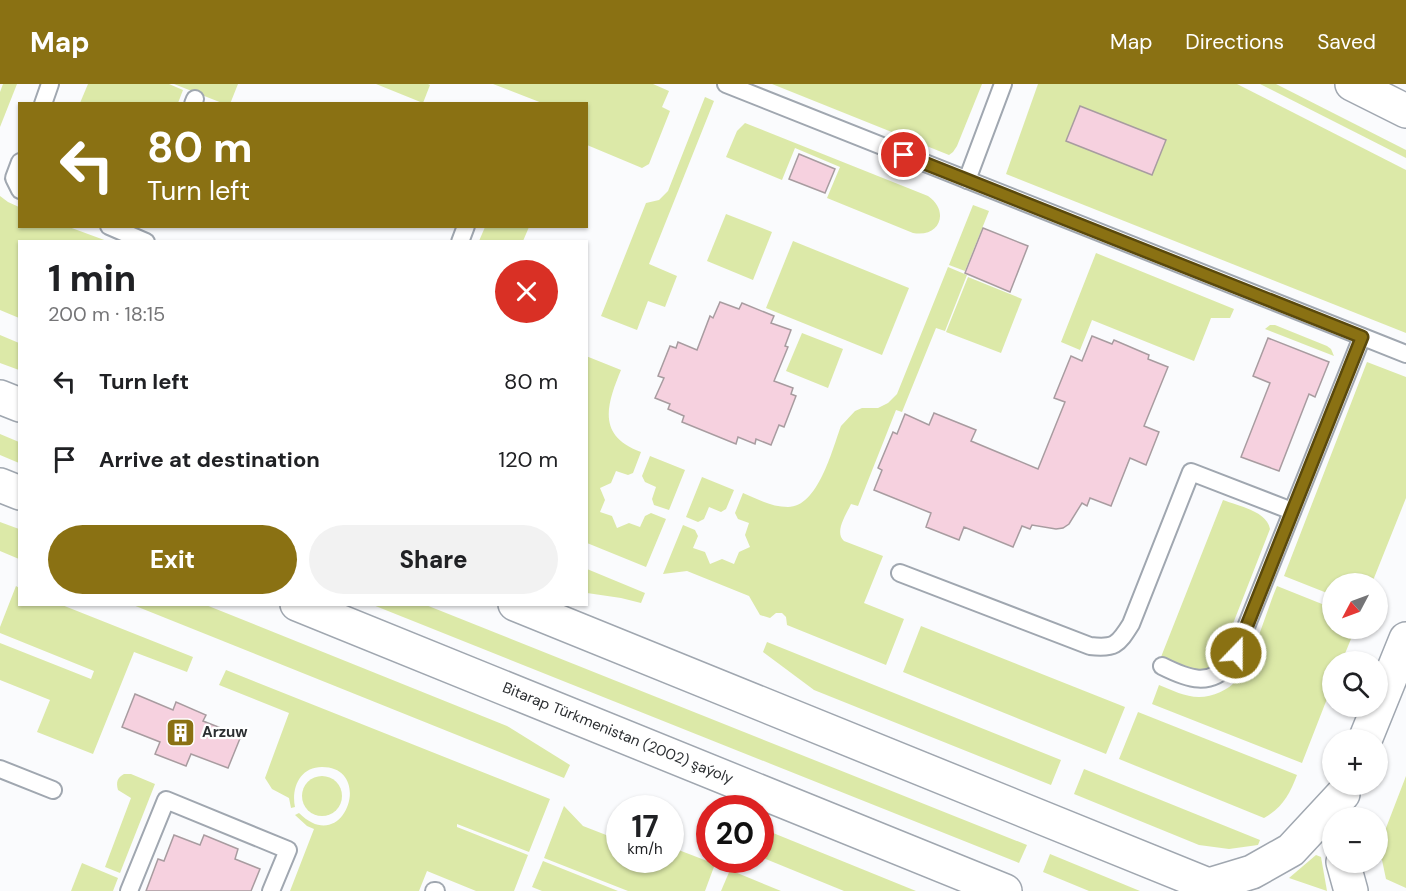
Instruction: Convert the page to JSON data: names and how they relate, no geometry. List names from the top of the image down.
{
  "streets": {
    "main road": ["Bitarap Türkmenistan (2002) şaýoly"]
  },
  "places": {
    "building": ["Arzuw"]
  },
  "north": "bottom left",
  "page": {
    "header": "Map",
    "nav": ["Map", "Directions", "Saved"],
    "turn": ["80 m", "Turn left"],
    "heading": ["1 min", "200 m · 18:15"],
    "list": [
      {
        "name": "Turn left",
        "value": "80 m"
      },
      {
        "name": "Arrive at destination",
        "value": "120 m"
      }
    ],
    "buttons": ["Exit", "Share"],
    "map_buttons": ["+", "−"],
    "speed": "17 km/h",
    "limit": "20"
  }
}
